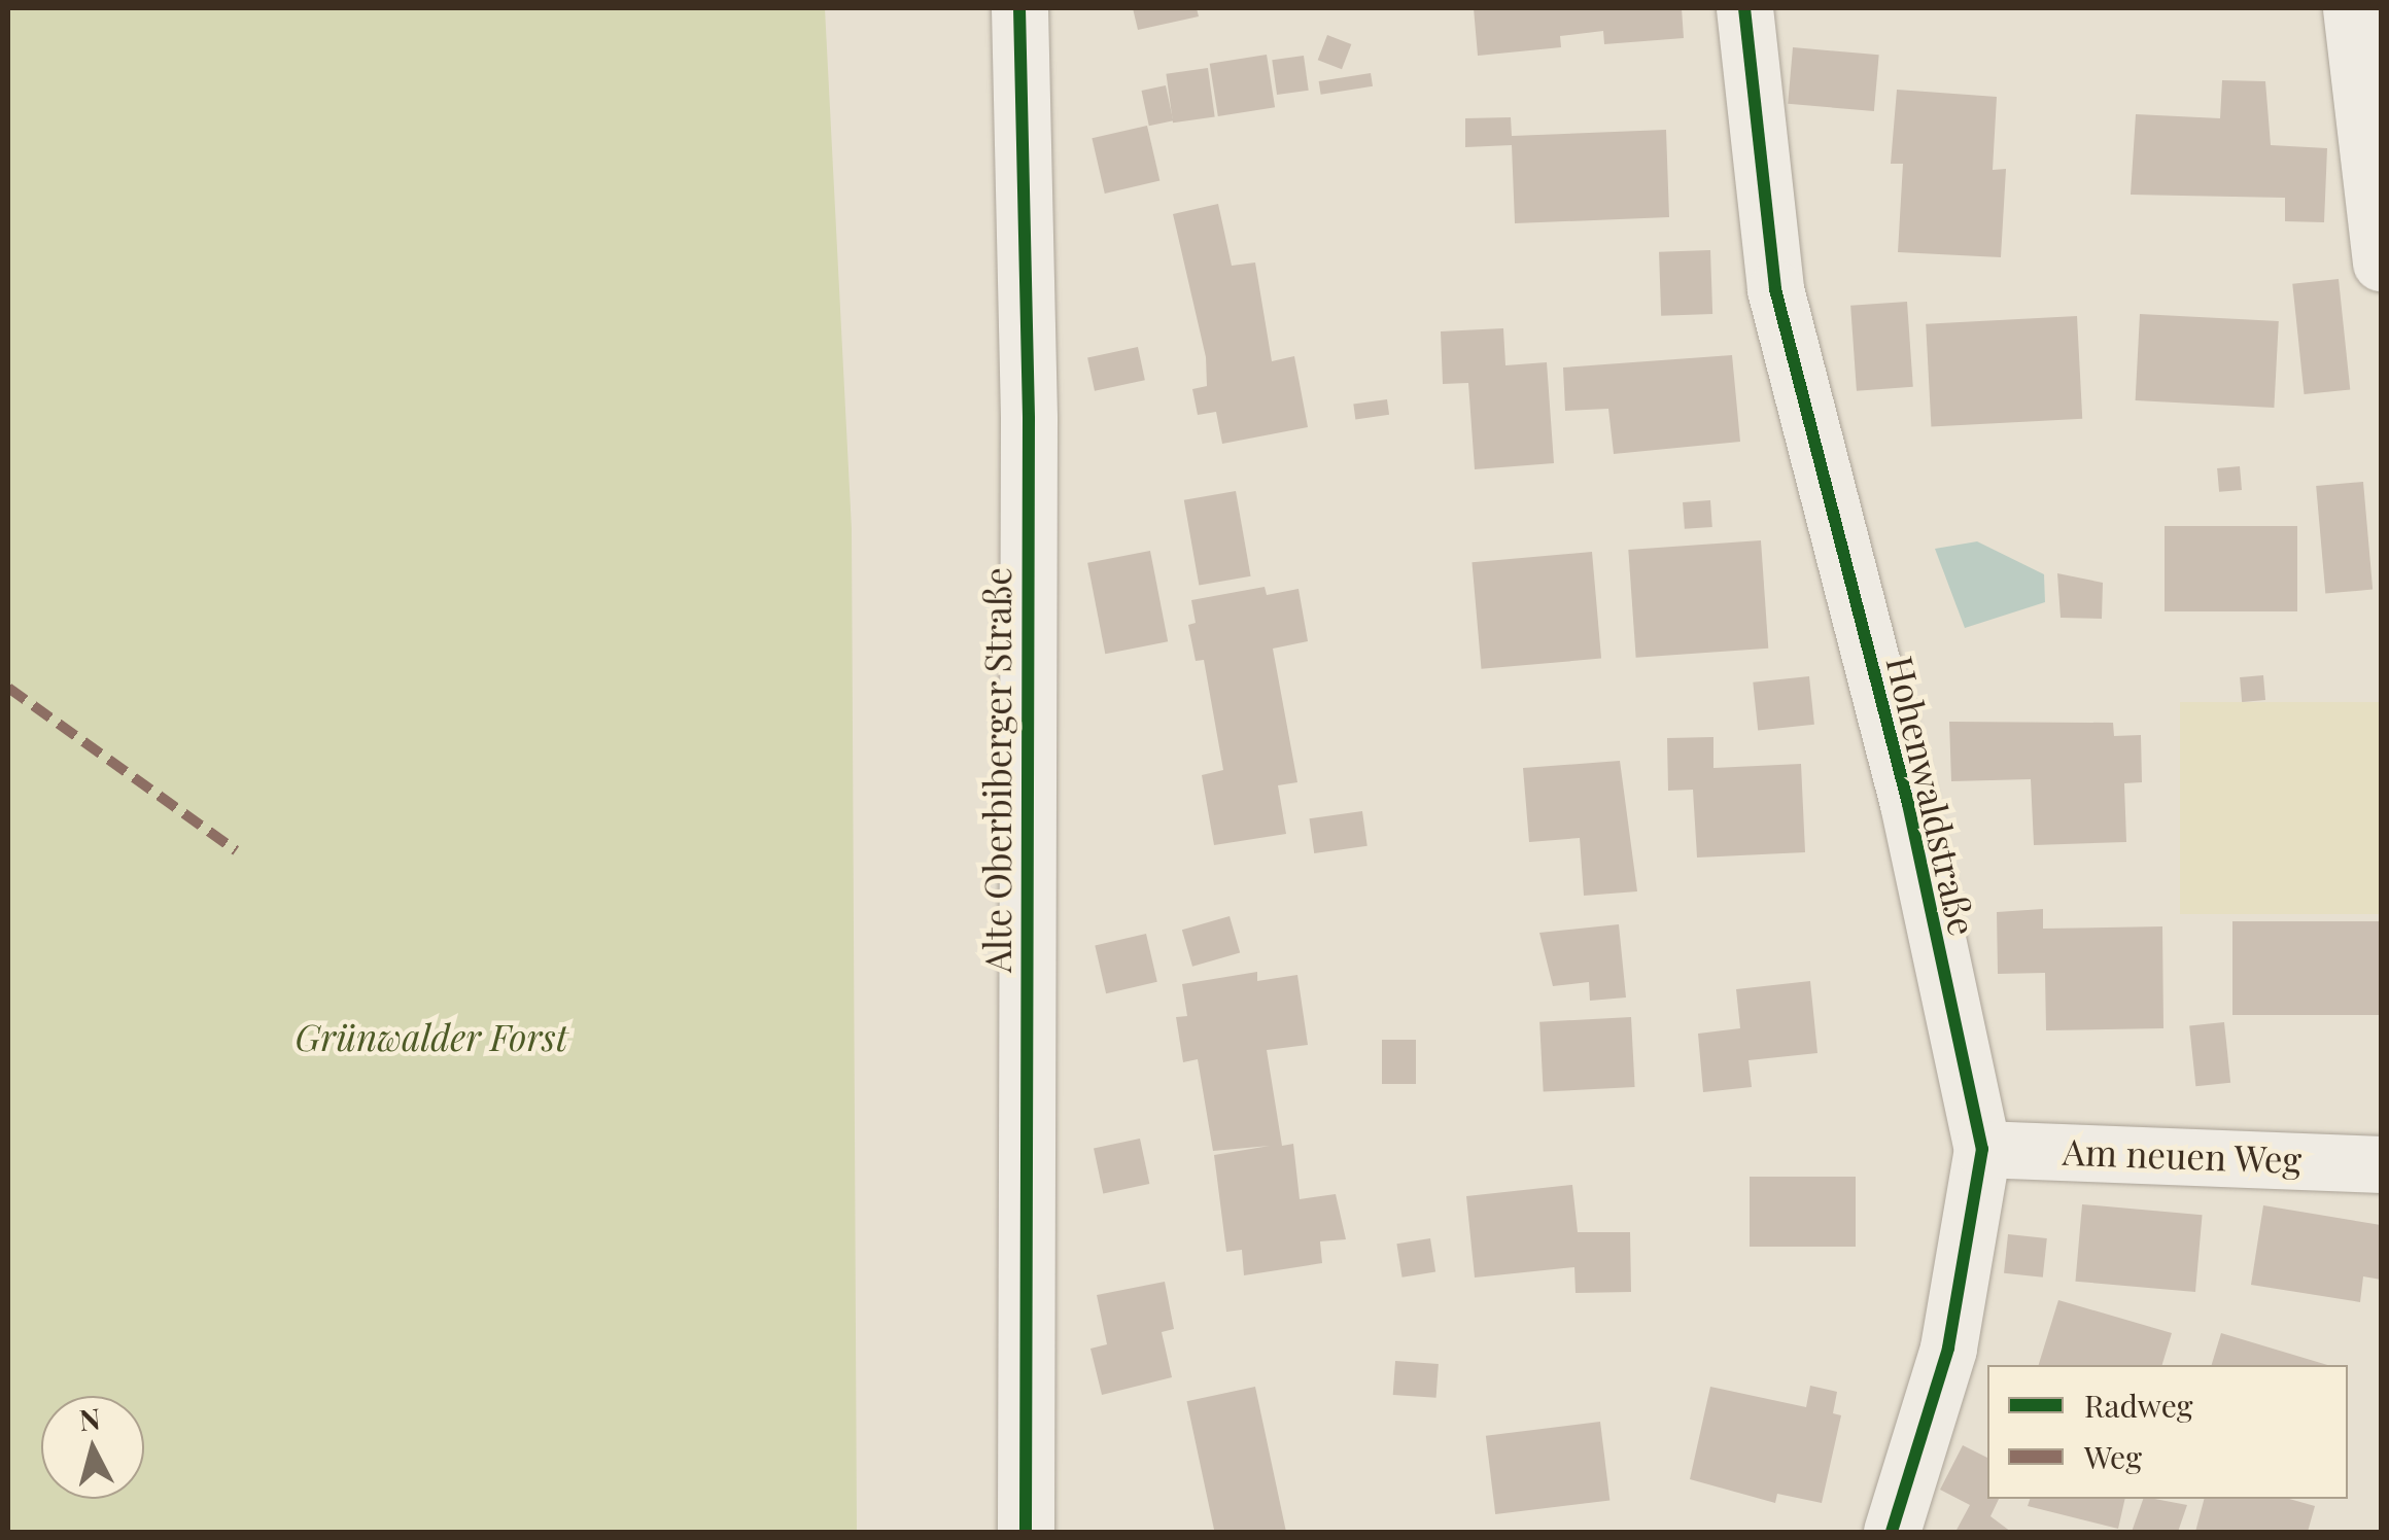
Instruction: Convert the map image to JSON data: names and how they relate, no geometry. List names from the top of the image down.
{
  "streets": {
    "street": ["Alte Oberbiberger Straße", "Hohenwaldstraße", "Am neuen Weg"]
  },
  "crossings": [
    ["Hohenwaldstraße", "Am neuen Weg"]
  ],
  "parks": ["Grünwalder Forst"],
  "legend": ["Radweg", "Weg"],
  "north": "top"
}
